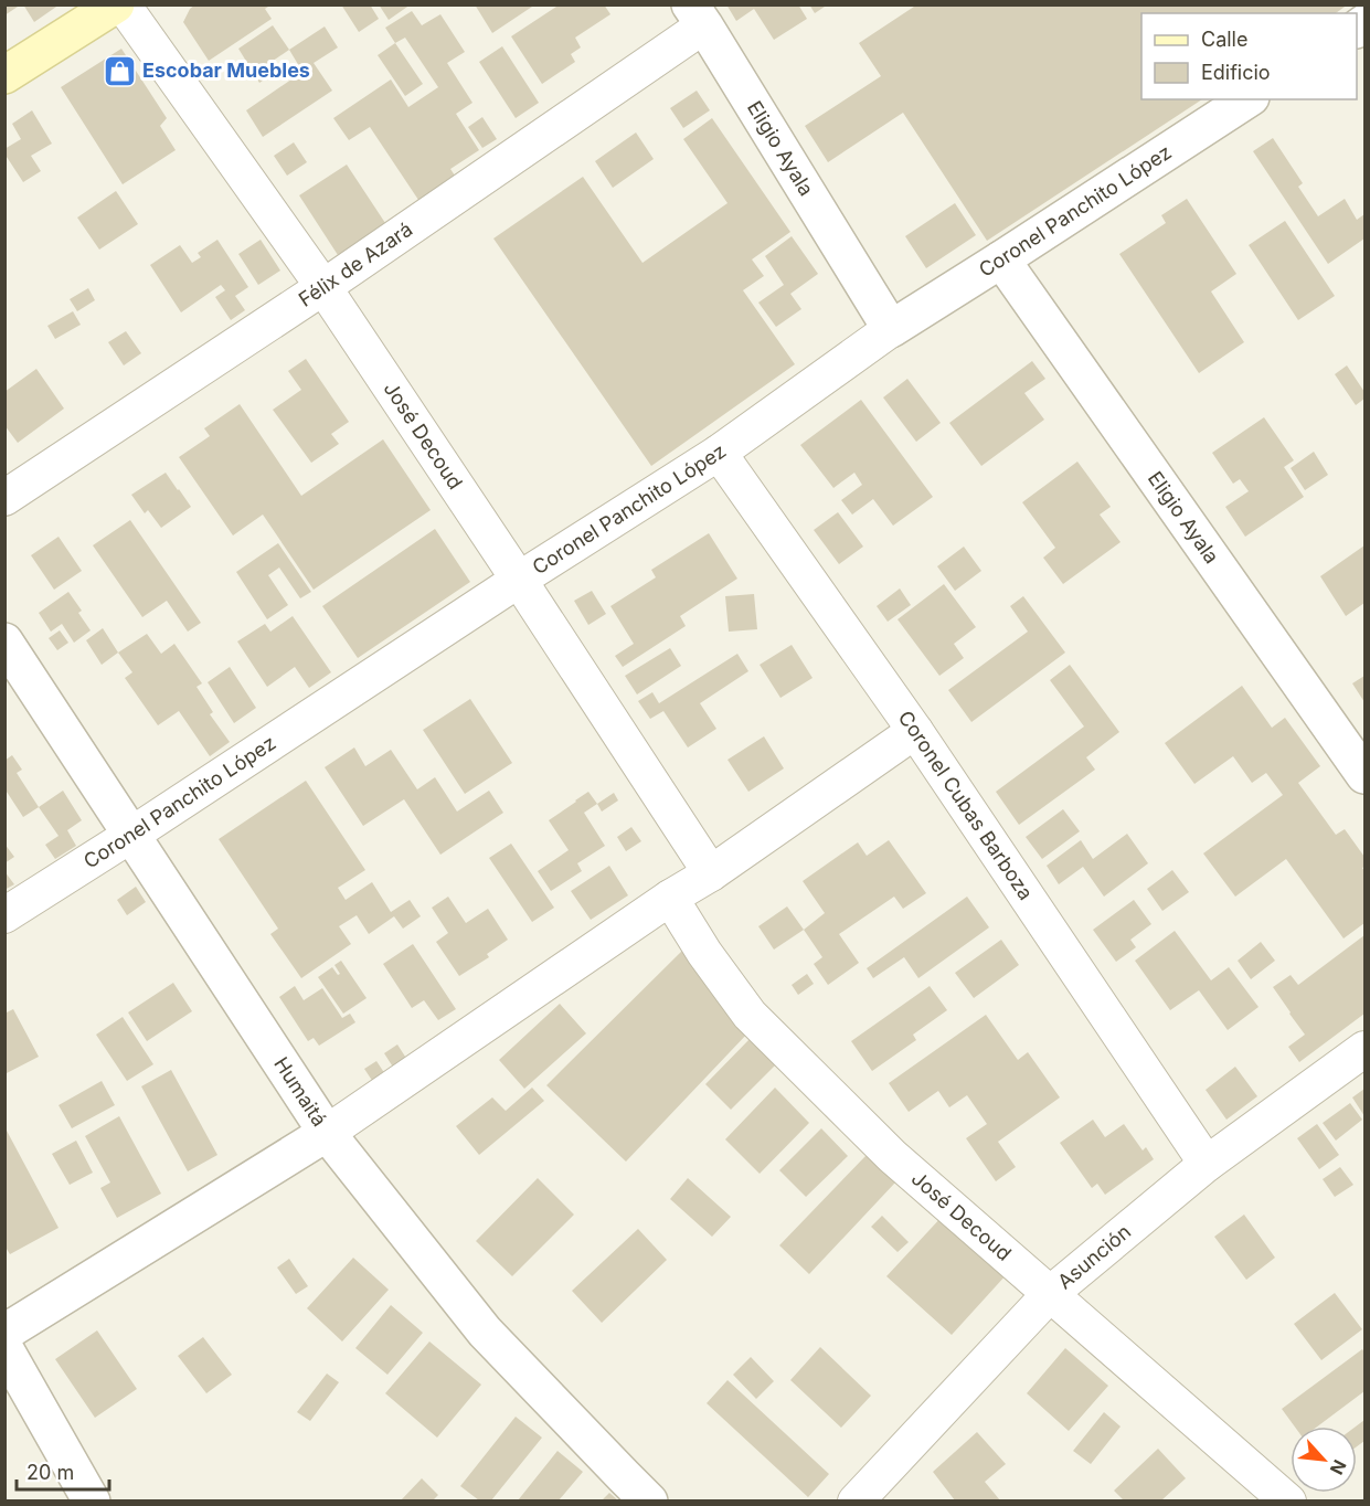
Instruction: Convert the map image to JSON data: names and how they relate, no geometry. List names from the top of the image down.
{
  "streets": {
    "street": [
      "Eligio Ayala",
      "Coronel Panchito López",
      "Félix de Azará",
      "José Decoud",
      "Coronel Cubas Barboza",
      "Humaitá",
      "Asunción"
    ]
  },
  "crossings": [
    ["Eligio Ayala", "Coronel Panchito López"],
    ["Eligio Ayala", "Félix de Azará"],
    ["Coronel Panchito López", "José Decoud"],
    ["Coronel Panchito López", "Coronel Cubas Barboza"],
    ["Coronel Panchito López", "Humaitá"],
    ["Félix de Azará", "José Decoud"],
    ["José Decoud", "Asunción"],
    ["Coronel Cubas Barboza", "Asunción"]
  ],
  "places": {
    "shop": ["Escobar Muebles"]
  },
  "legend": ["Calle", "Edificio"],
  "scale_bar": "20 m",
  "north": "bottom right"
}
